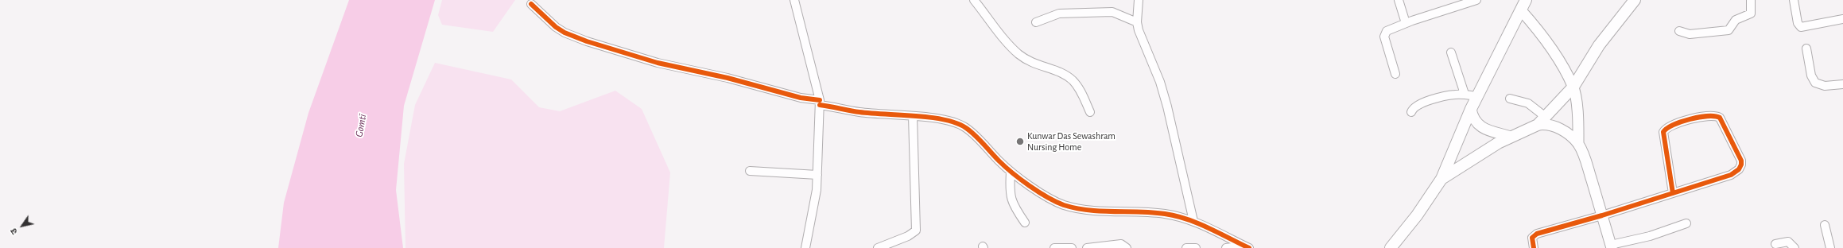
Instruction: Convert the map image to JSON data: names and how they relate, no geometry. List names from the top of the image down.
{
  "water": ["Gomtī"],
  "places": ["Kunwar Das Sewashram Nursing Home"],
  "north": "bottom left"
}
